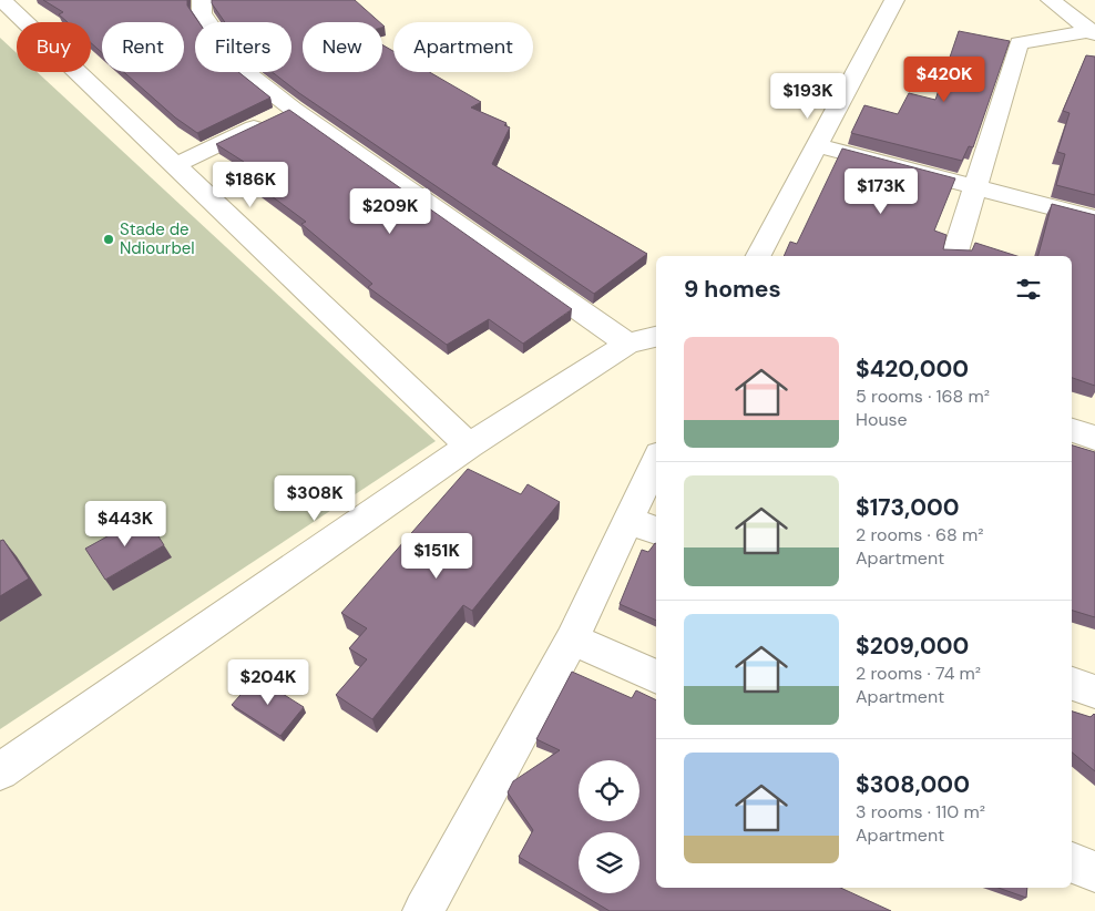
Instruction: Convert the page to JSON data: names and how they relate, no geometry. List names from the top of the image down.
{
  "places": ["Stade de Ndiourbel"],
  "page": {
    "chip": [
      "Buy",
      "Rent",
      "Filters",
      "New",
      "Apartment"
    ],
    "price": [
      "$420K",
      "$193K",
      "$186K",
      "$173K",
      "$209K",
      "$308K",
      "$443K",
      "$151K",
      "$204K"
    ],
    "heading": "9 homes",
    "list": [
      {
        "name": "$420,000",
        "note": "5 rooms · 168 m² · House"
      },
      {
        "name": "$173,000",
        "note": "2 rooms · 68 m² · Apartment"
      },
      {
        "name": "$209,000",
        "note": "2 rooms · 74 m² · Apartment"
      },
      {
        "name": "$308,000",
        "note": "3 rooms · 110 m² · Apartment"
      }
    ]
  }
}
